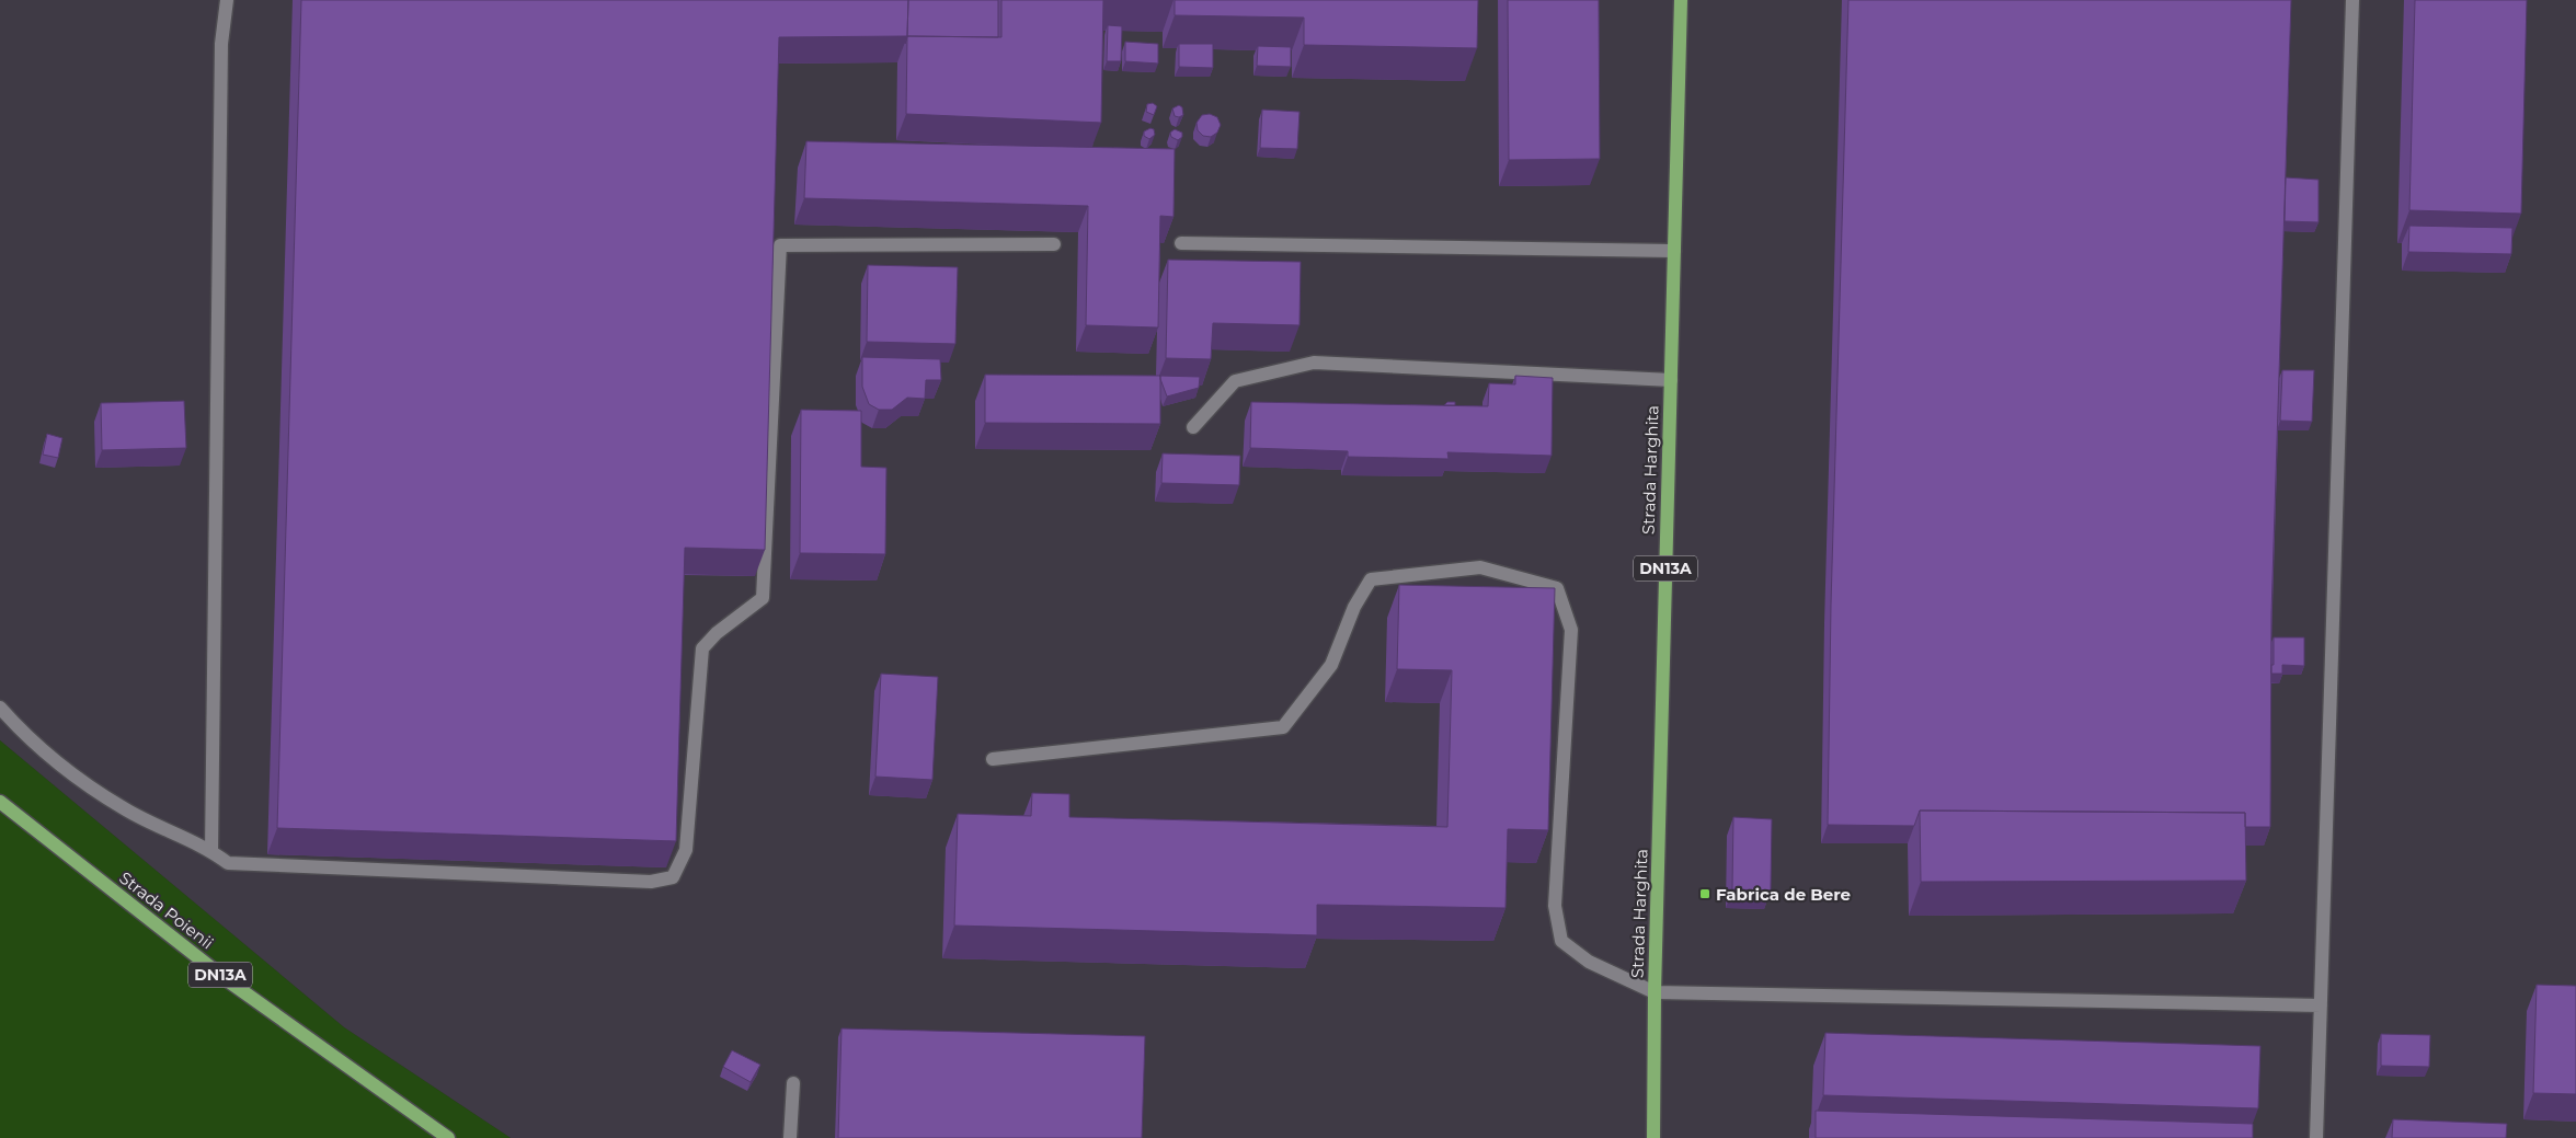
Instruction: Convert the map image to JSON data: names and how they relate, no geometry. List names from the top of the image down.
{
  "streets": {
    "main road": ["Strada Harghita", "DN13A", "Strada Poienii"]
  },
  "places": {
    "transit": ["Fabrica de Bere"]
  }
}
